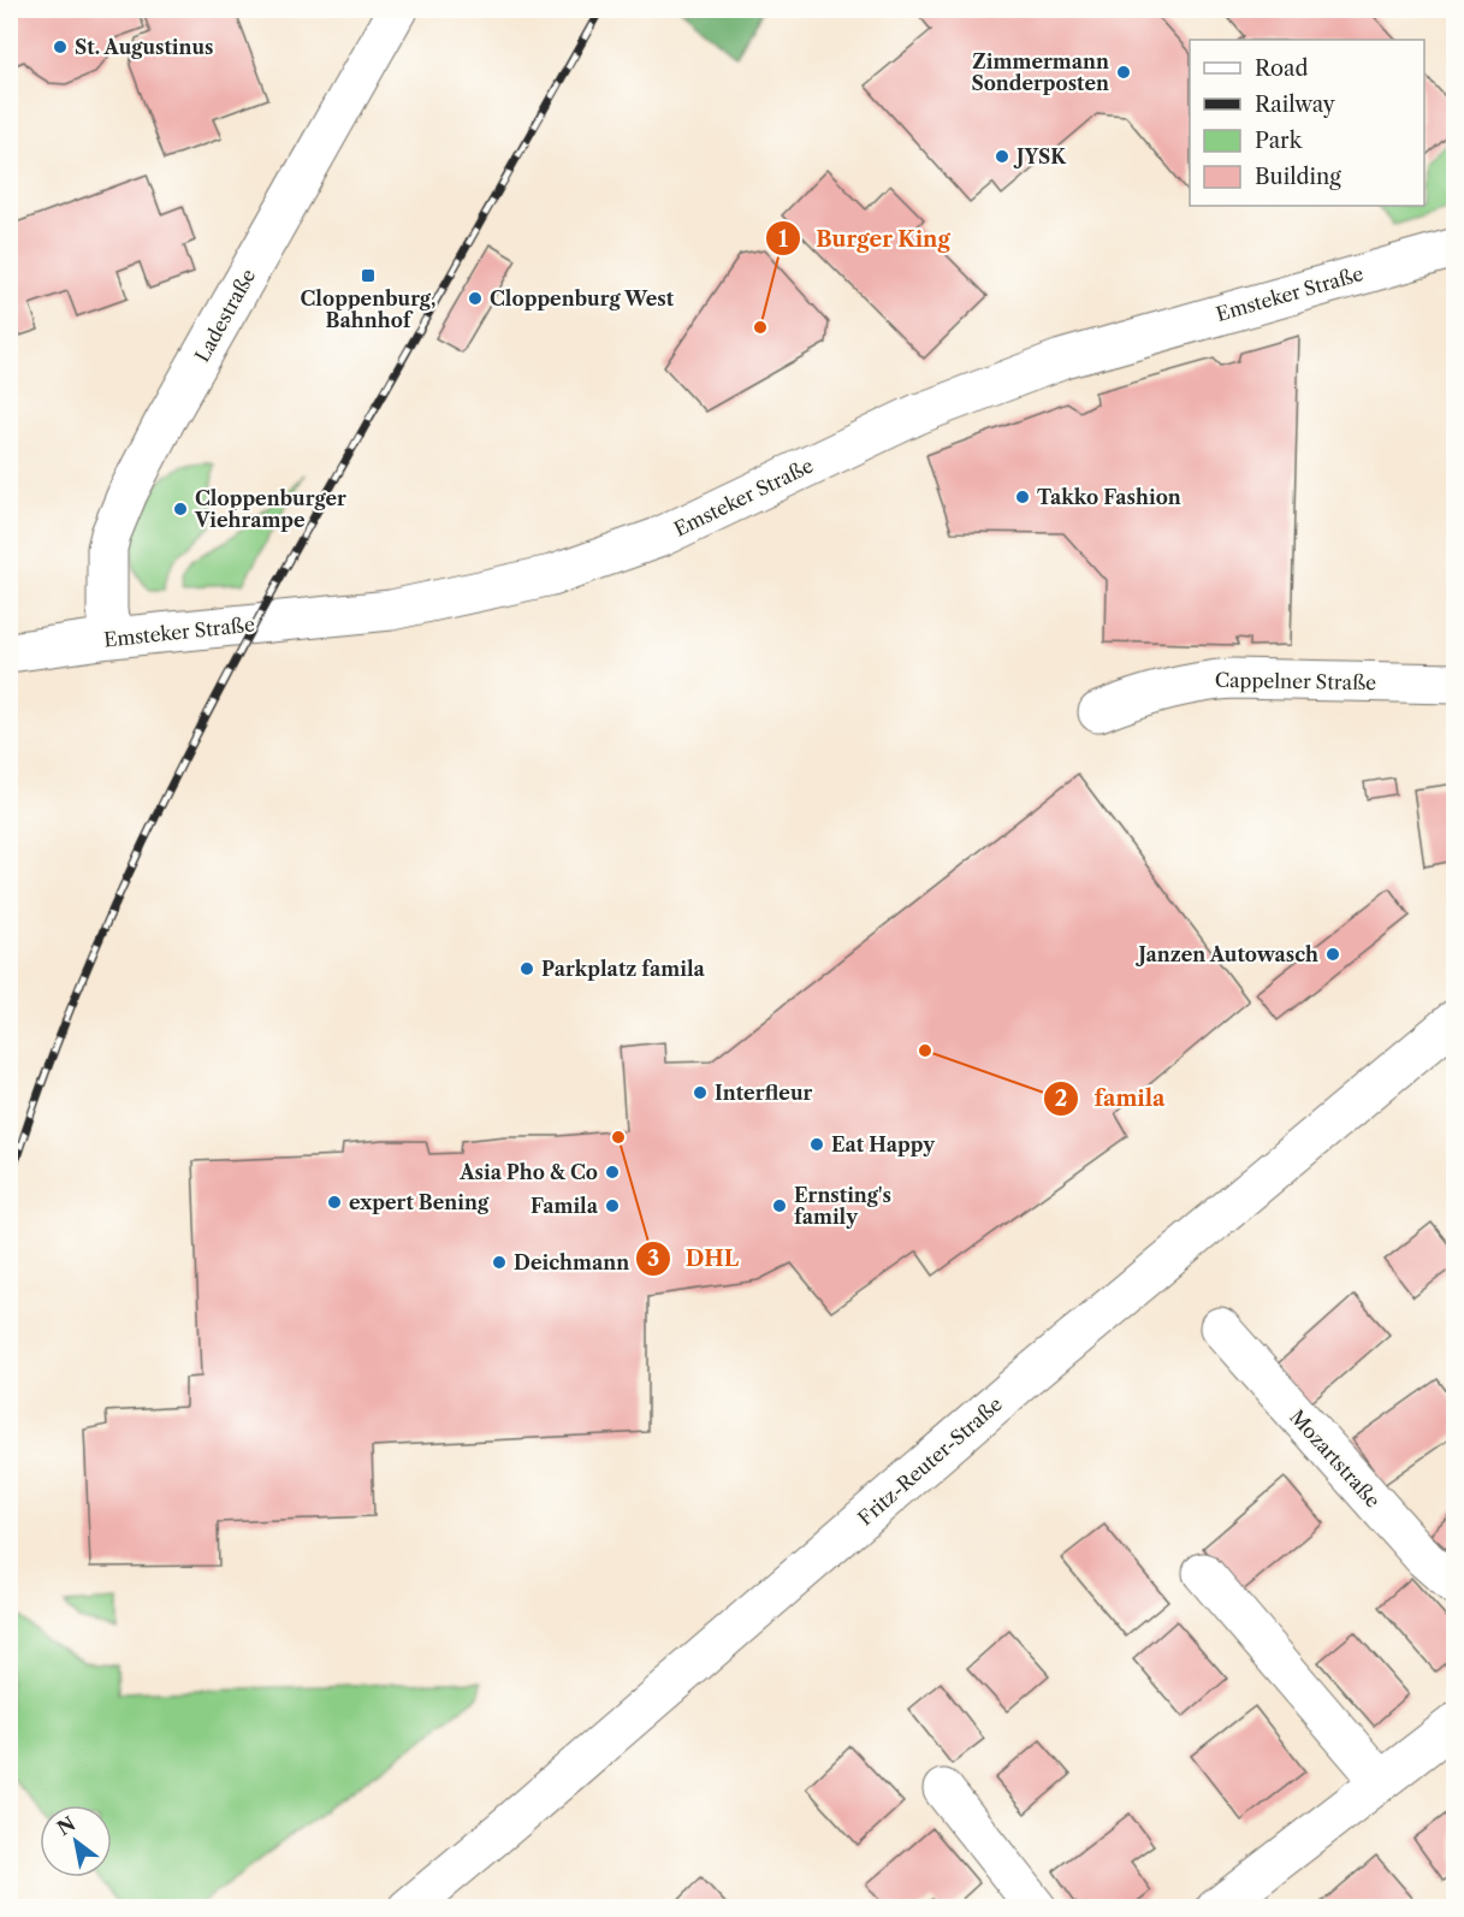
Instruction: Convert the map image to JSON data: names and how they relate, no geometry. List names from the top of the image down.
{
  "streets": {
    "street": [
      "Emsteker Straße",
      "Ladestraße",
      "Cappelner Straße",
      "Mozartstraße",
      "Fritz-Reuter-Straße"
    ]
  },
  "crossings": [
    ["Emsteker Straße", "Ladestraße"]
  ],
  "places": {
    "other": [
      "St. Augustinus",
      "Zimmermann Sonderposten",
      "JYSK",
      "Cloppenburg West",
      "Burger King",
      "Takko Fashion",
      "Cloppenburger Viehrampe",
      "Janzen Autowasch",
      "Parkplatz famila",
      "famila",
      "Interfleur",
      "DHL",
      "Eat Happy",
      "Asia Pho & Co",
      "expert Bening",
      "Famila",
      "Ernsting's family",
      "Deichmann"
    ],
    "transit": ["Cloppenburg, Bahnhof"]
  },
  "legend": [
    "Road",
    "Railway",
    "Park",
    "Building"
  ],
  "north": "top left"
}
